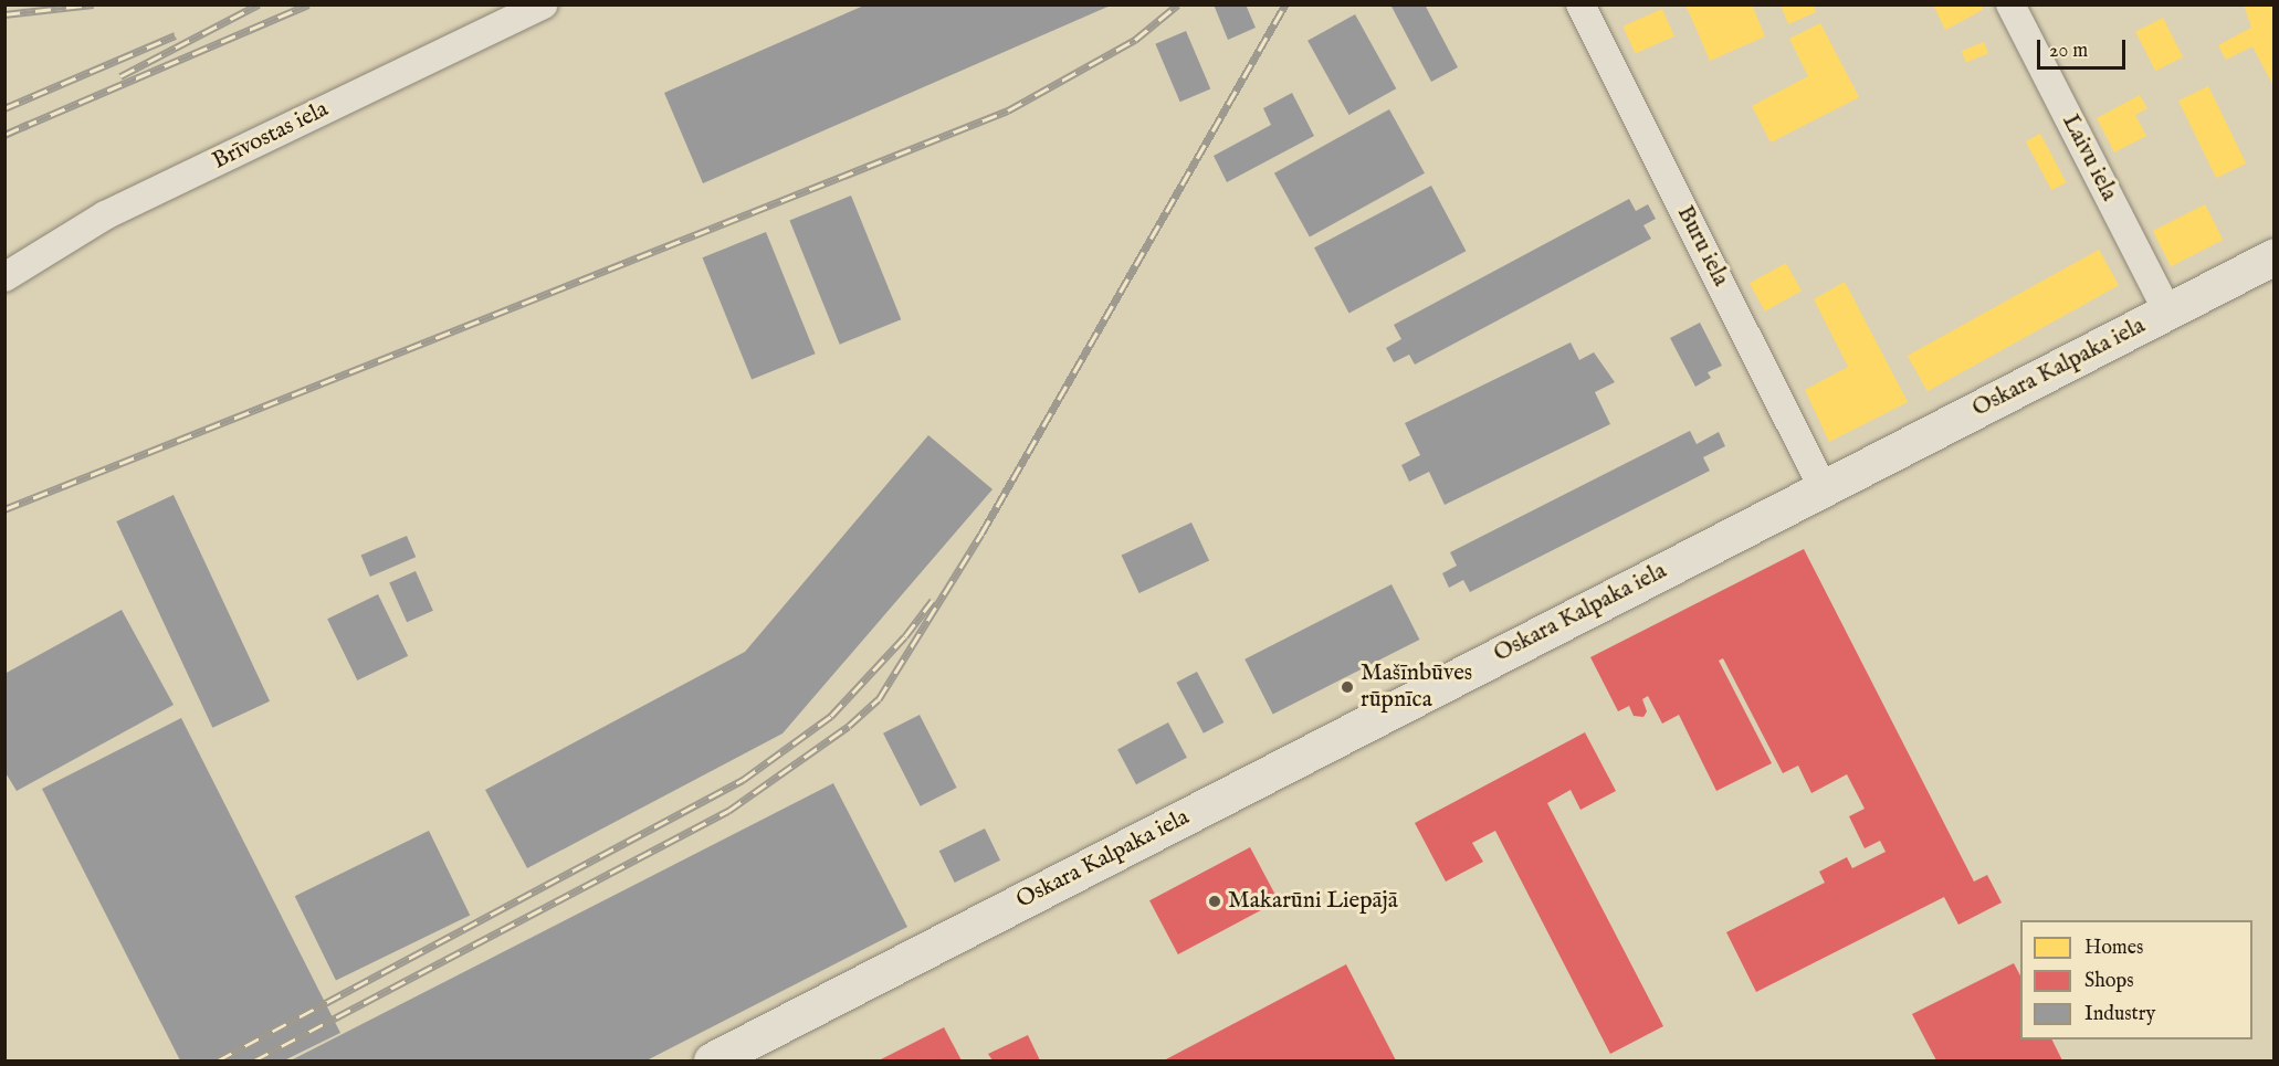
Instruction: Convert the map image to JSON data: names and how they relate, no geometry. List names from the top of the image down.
{
  "streets": {
    "main road": ["Oskara Kalpaka iela"],
    "street": ["Brīvostas iela", "Laivu iela", "Buru iela"]
  },
  "crossings": [
    ["Laivu iela", "Oskara Kalpaka iela"],
    ["Buru iela", "Oskara Kalpaka iela"]
  ],
  "places": ["Mašīnbūves rūpnīca", "Makarūni Liepājā"],
  "legend": ["Homes", "Shops", "Industry"],
  "scale_bar": "20 m"
}
